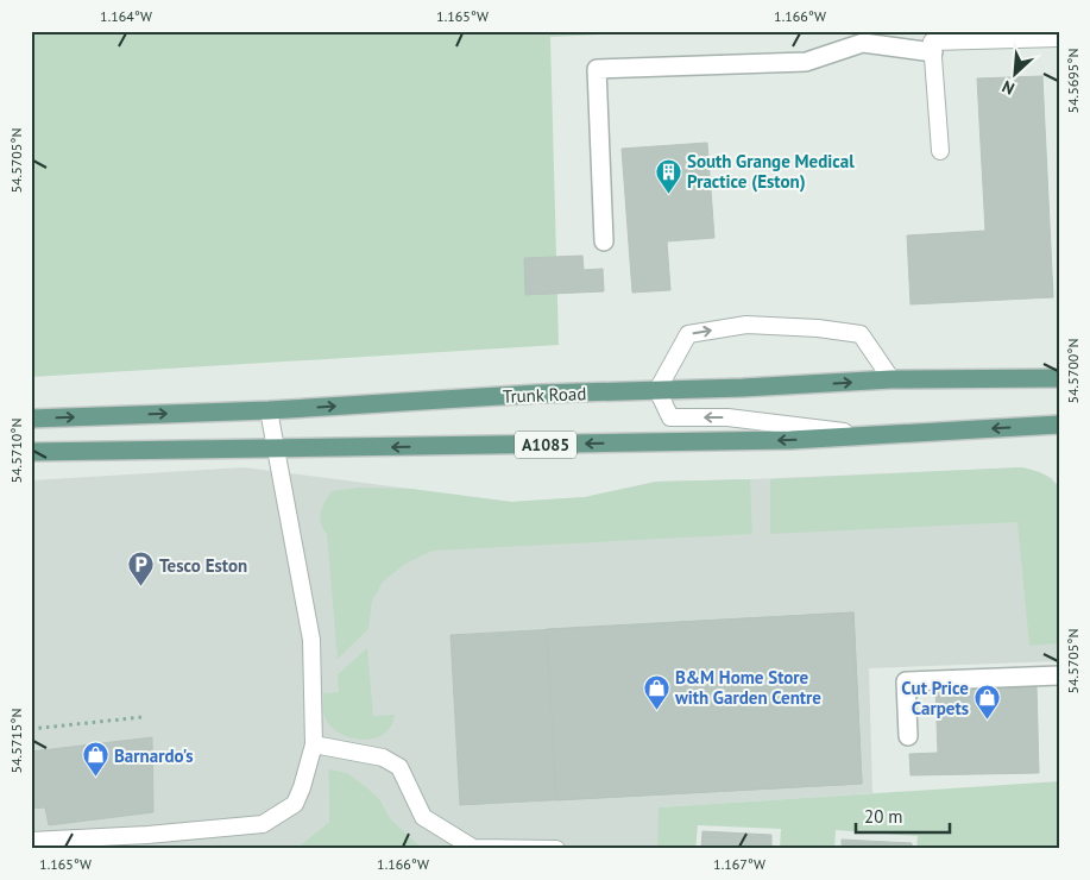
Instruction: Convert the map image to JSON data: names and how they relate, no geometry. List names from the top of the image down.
{
  "streets": {
    "main road": ["Trunk Road", "A1085"]
  },
  "places": {
    "building": ["South Grange Medical Practice (Eston)"],
    "parking": ["Tesco Eston"],
    "shop": ["B&M Home Store with Garden Centre", "Cut Price Carpets", "Barnardo's"]
  },
  "scale_bar": "20 m",
  "north": "bottom left",
  "coordinates": [
    "1.164°W",
    "1.165°W",
    "1.166°W",
    "54.5695°N",
    "54.5705°N",
    "54.5700°N",
    "54.5710°N",
    "54.5715°N",
    "1.167°W"
  ]
}
